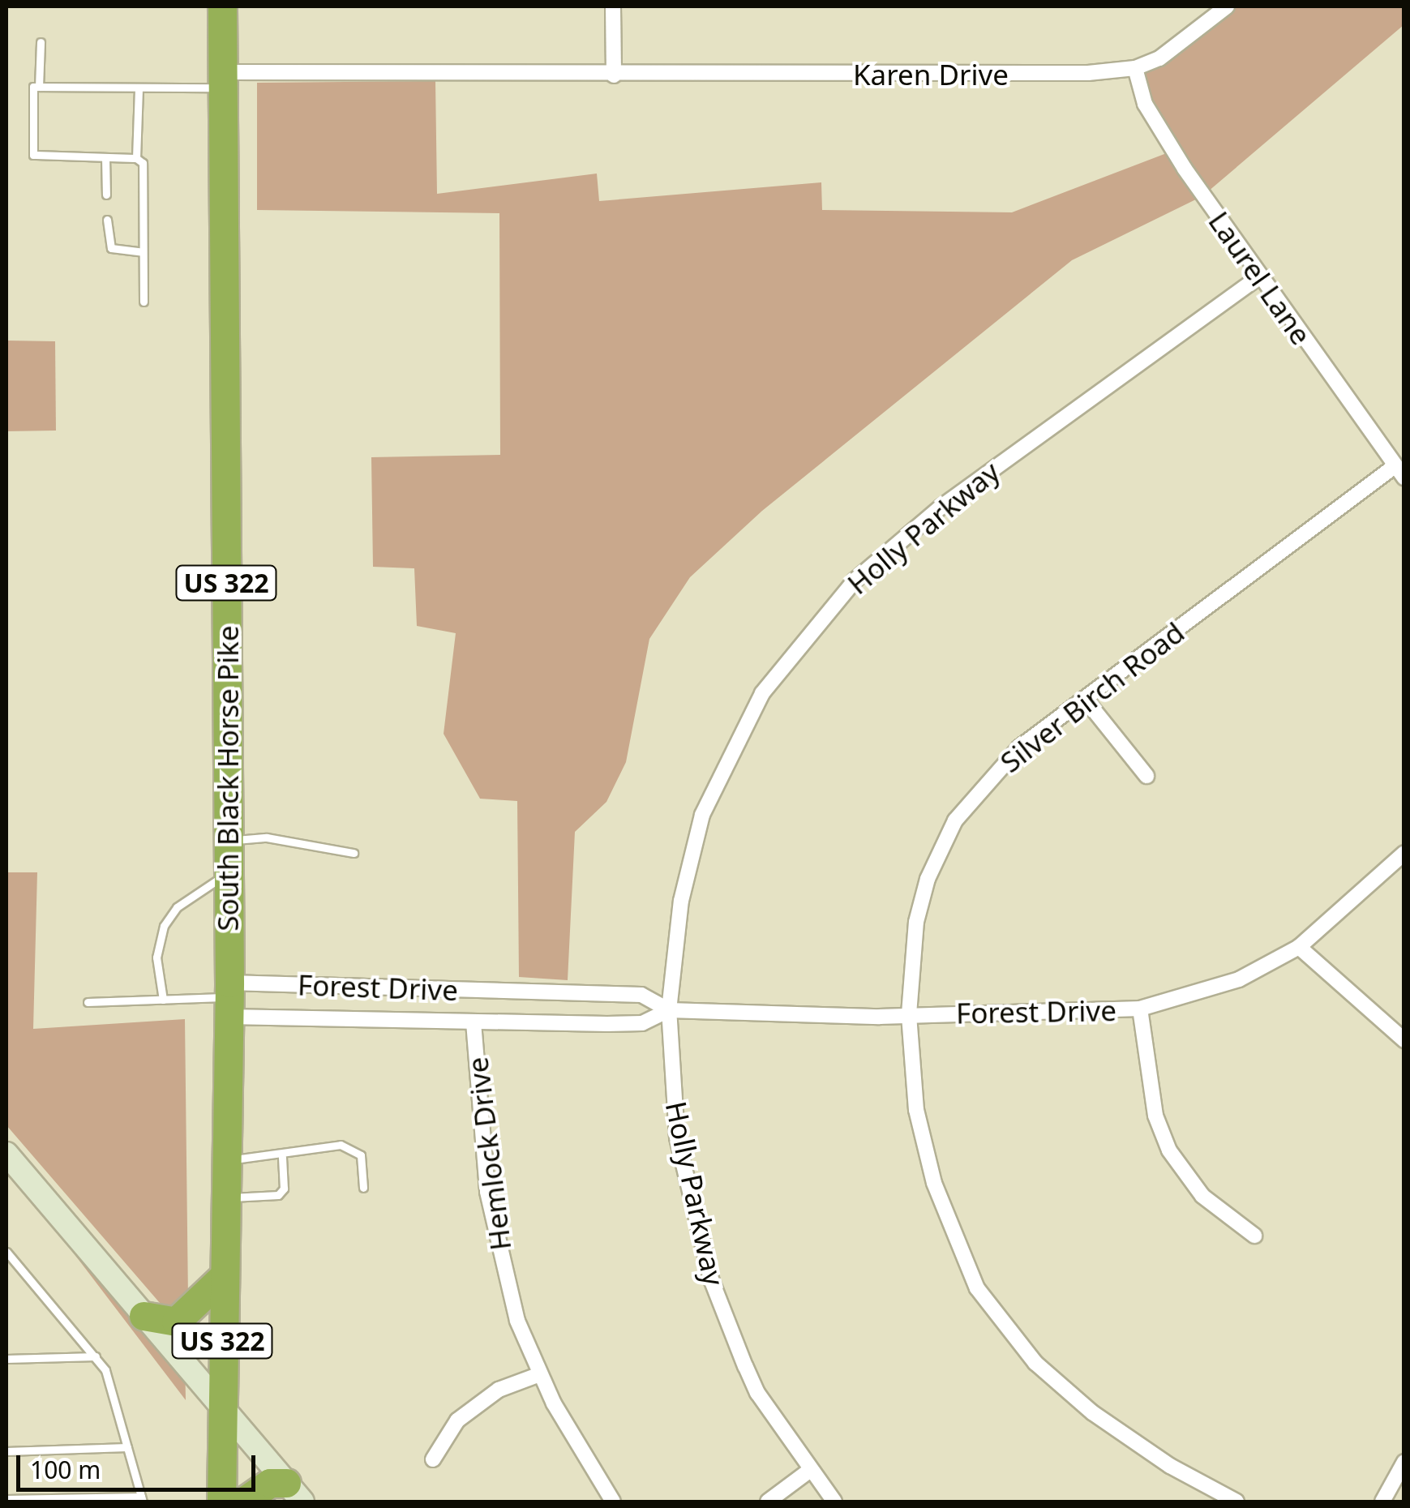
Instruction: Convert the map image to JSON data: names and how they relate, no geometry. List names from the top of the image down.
{
  "streets": {
    "highway": ["US 322", "South Black Horse Pike"],
    "street": [
      "Karen Drive",
      "Laurel Lane",
      "Holly Parkway",
      "Silver Birch Road",
      "Forest Drive",
      "Hemlock Drive"
    ]
  },
  "crossings": [
    ["Karen Drive", "Laurel Lane"],
    ["Karen Drive", "South Black Horse Pike"],
    ["Laurel Lane", "Holly Parkway"],
    ["Laurel Lane", "Silver Birch Road"],
    ["Holly Parkway", "Forest Drive"],
    ["Silver Birch Road", "Forest Drive"],
    ["South Black Horse Pike", "Forest Drive"],
    ["Forest Drive", "Hemlock Drive"]
  ],
  "scale_bar": "100 m"
}
